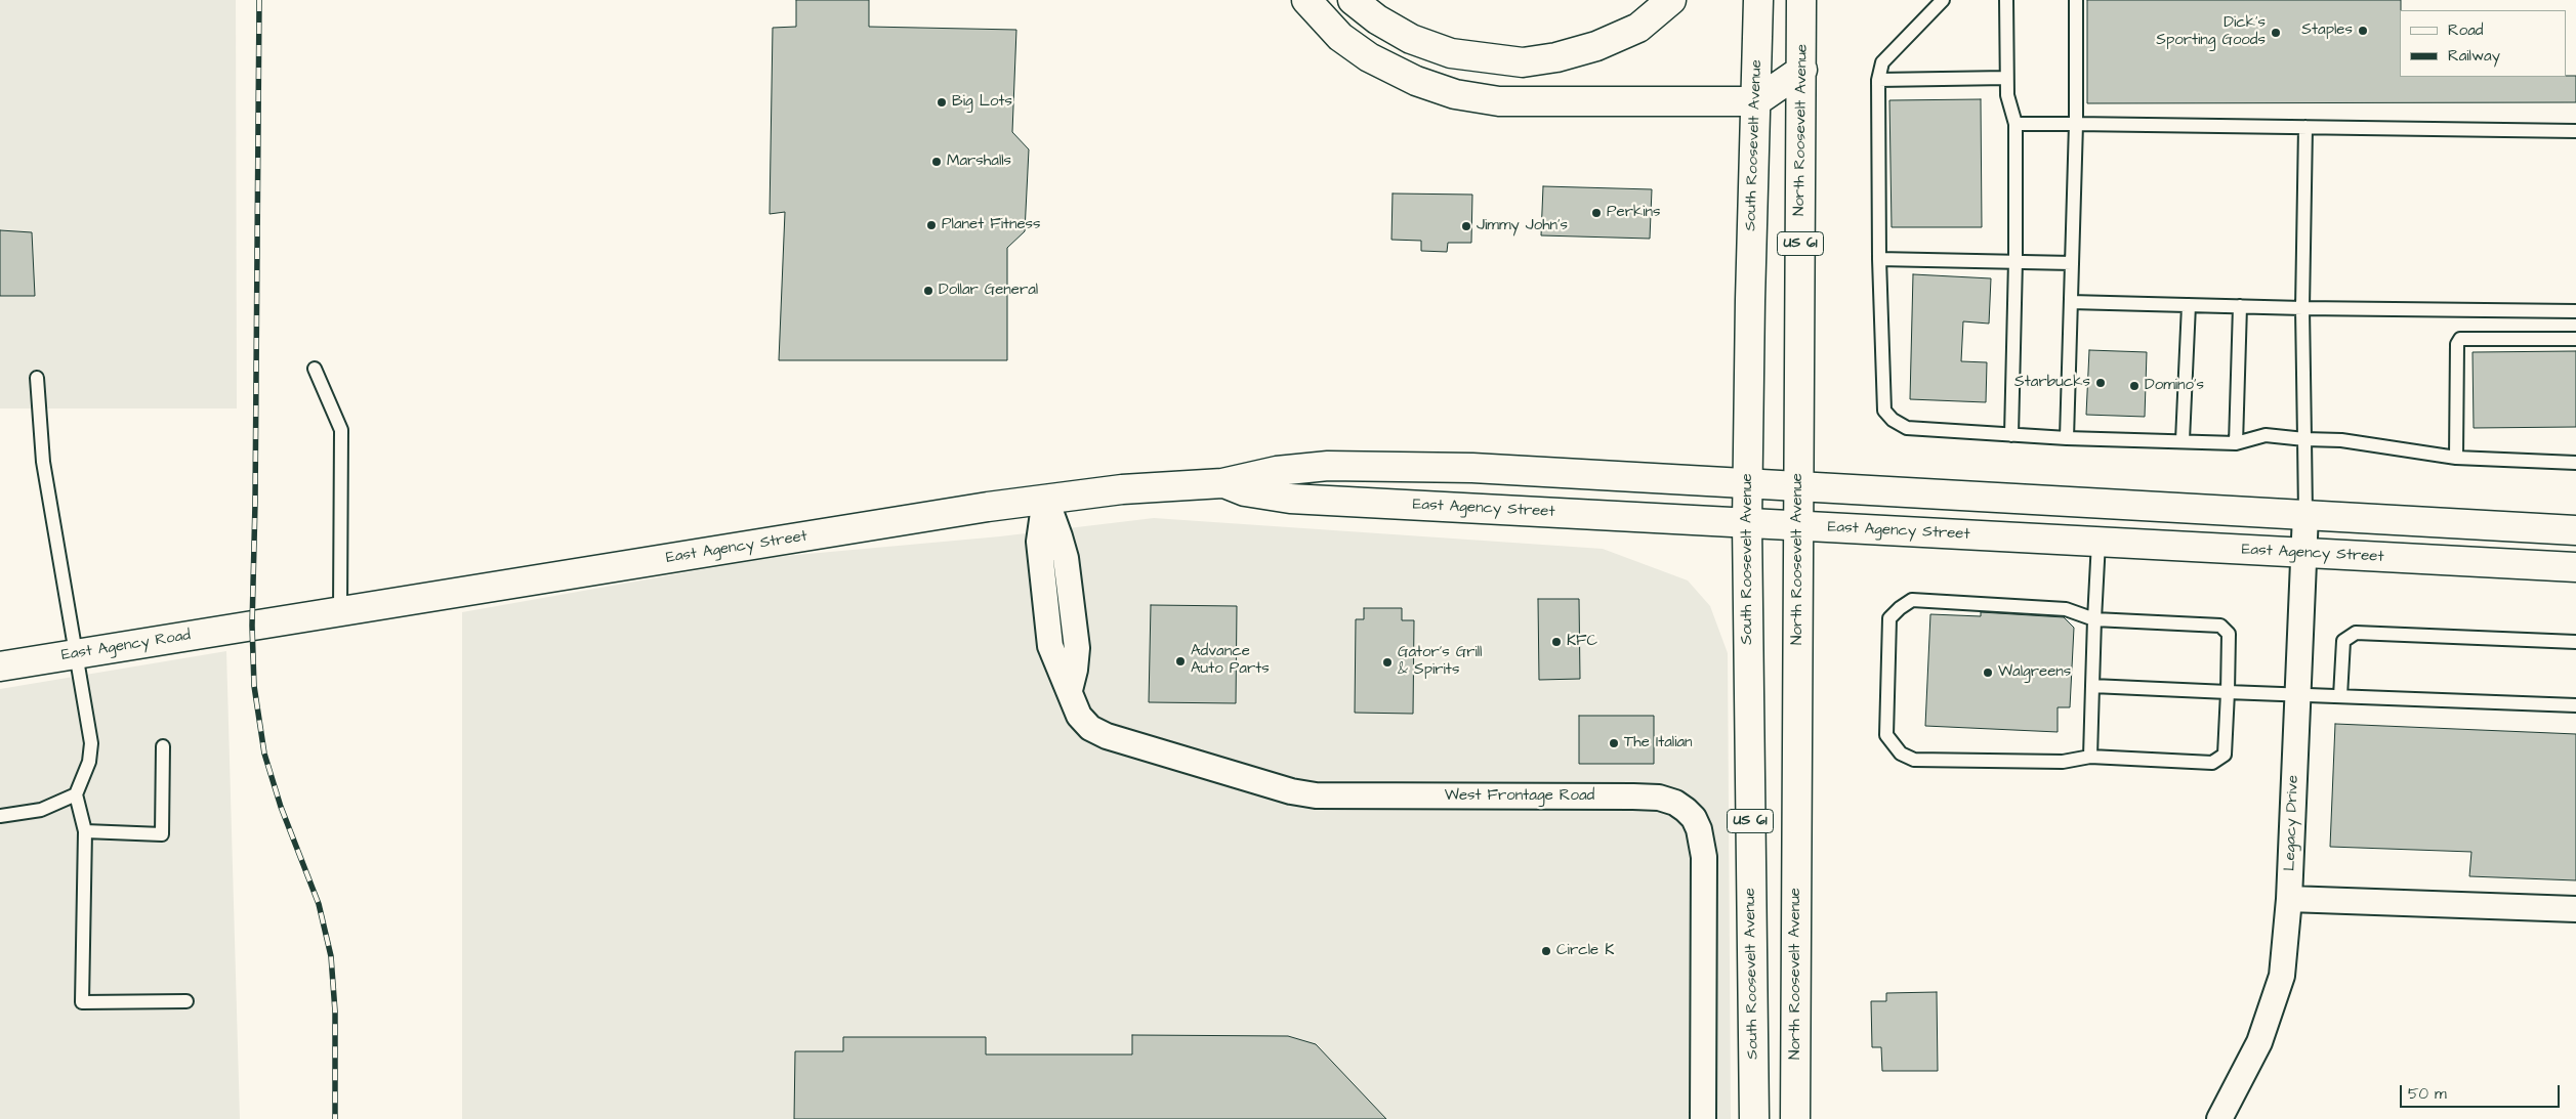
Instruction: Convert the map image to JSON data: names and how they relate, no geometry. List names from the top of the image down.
{
  "streets": {
    "main road": [
      "North Roosevelt Avenue",
      "South Roosevelt Avenue",
      "US 61",
      "East Agency Street",
      "East Agency Road"
    ],
    "street": ["West Frontage Road", "Legacy Drive"]
  },
  "crossings": [
    ["North Roosevelt Avenue", "East Agency Street"],
    ["South Roosevelt Avenue", "East Agency Street"],
    ["East Agency Street", "East Agency Road"],
    ["East Agency Street", "West Frontage Road"],
    ["East Agency Street", "Legacy Drive"]
  ],
  "places": [
    "Staples",
    "Dick's Sporting Goods",
    "Big Lots",
    "Marshalls",
    "Perkins",
    "Planet Fitness",
    "Jimmy John's",
    "Dollar General",
    "Starbucks",
    "Domino's",
    "KFC",
    "Advance Auto Parts",
    "Gator's Grill & Spirits",
    "Walgreens",
    "The Italian",
    "Circle K"
  ],
  "legend": ["Road", "Railway"],
  "scale_bar": "50 m"
}
